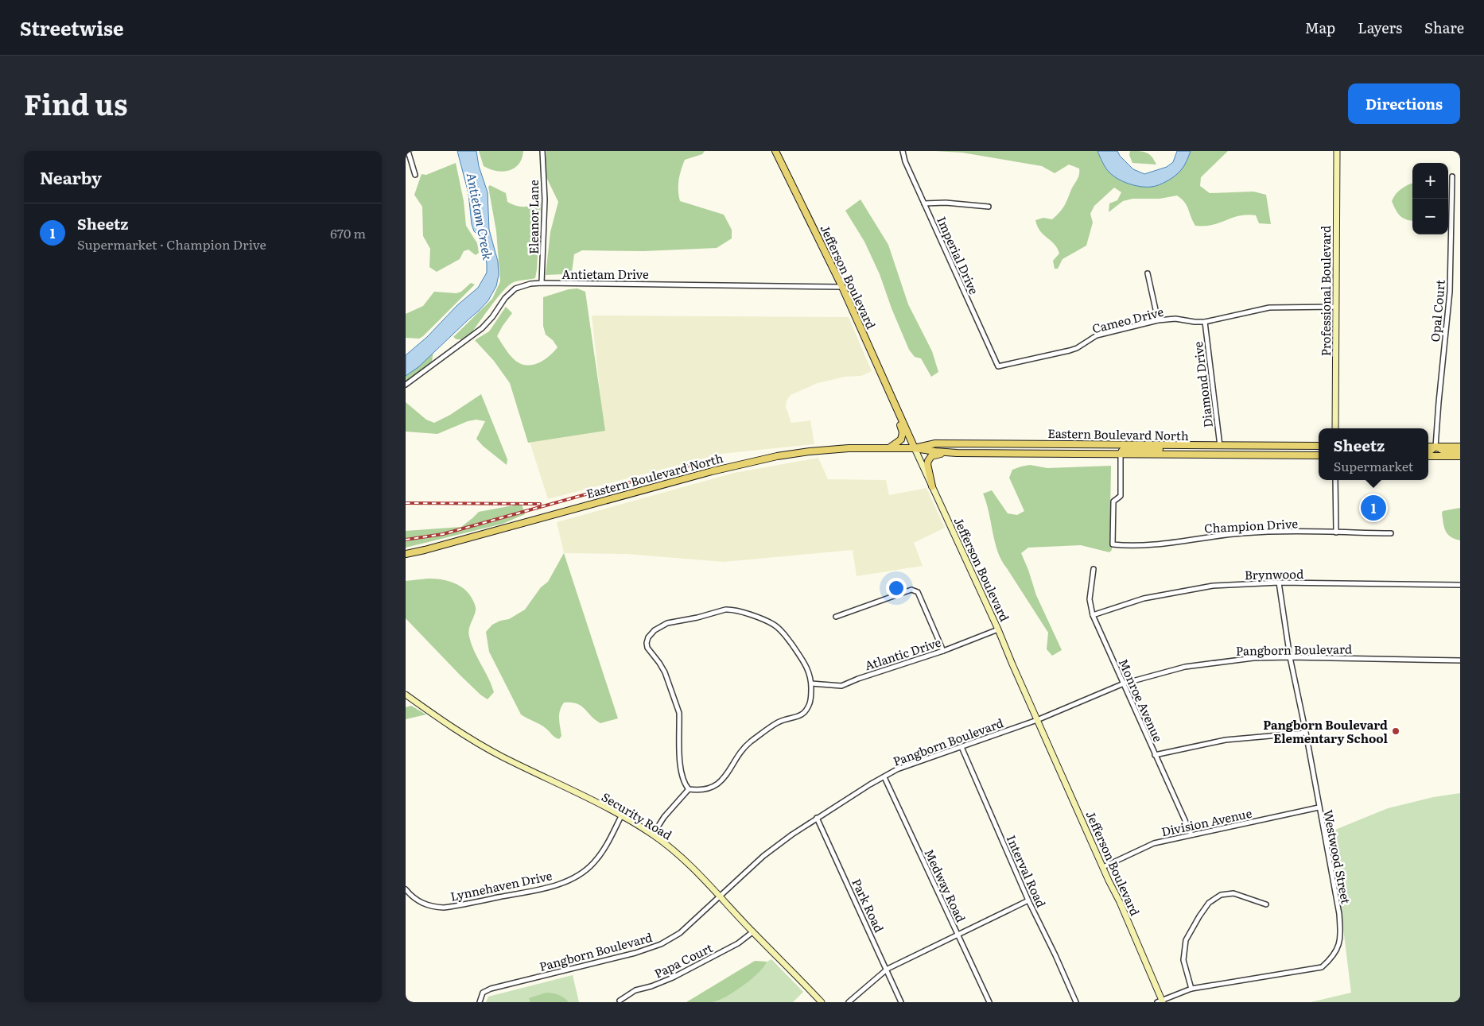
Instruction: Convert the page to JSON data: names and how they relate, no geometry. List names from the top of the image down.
{
  "streets": {
    "main road": ["Jefferson Boulevard", "Eastern Boulevard North"],
    "street": [
      "Eleanor Lane",
      "Imperial Drive",
      "Antietam Drive",
      "Professional Boulevard",
      "Opal Court",
      "Cameo Drive",
      "Diamond Drive",
      "Champion Drive",
      "Brynwood",
      "Pangborn Boulevard",
      "Atlantic Drive",
      "Monroe Avenue",
      "Security Road",
      "Division Avenue",
      "Westwood Street",
      "Interval Road",
      "Lynnehaven Drive",
      "Medway Road",
      "Park Road",
      "Papa Court"
    ]
  },
  "crossings": [
    ["Eleanor Lane", "Antietam Drive"],
    ["Imperial Drive", "Cameo Drive"],
    ["Antietam Drive", "Jefferson Boulevard"],
    ["Jefferson Boulevard", "Eastern Boulevard North"],
    ["Jefferson Boulevard", "Pangborn Boulevard"],
    ["Jefferson Boulevard", "Atlantic Drive"],
    ["Jefferson Boulevard", "Division Avenue"],
    ["Jefferson Boulevard", "Westwood Street"],
    ["Professional Boulevard", "Cameo Drive"],
    ["Cameo Drive", "Diamond Drive"],
    ["Diamond Drive", "Eastern Boulevard North"],
    ["Eastern Boulevard North", "Champion Drive"],
    ["Brynwood", "Monroe Avenue"],
    ["Brynwood", "Westwood Street"],
    ["Pangborn Boulevard", "Monroe Avenue"],
    ["Pangborn Boulevard", "Security Road"],
    ["Pangborn Boulevard", "Westwood Street"],
    ["Pangborn Boulevard", "Interval Road"],
    ["Pangborn Boulevard", "Medway Road"],
    ["Pangborn Boulevard", "Park Road"],
    ["Monroe Avenue", "Division Avenue"],
    ["Security Road", "Lynnehaven Drive"],
    ["Security Road", "Papa Court"],
    ["Division Avenue", "Westwood Street"]
  ],
  "water": ["Antietam Creek"],
  "places": ["Pangborn Boulevard Elementary School"],
  "page": {
    "header": "Streetwise",
    "nav": ["Map", "Layers", "Share"],
    "title": "Find us",
    "buttons": "Directions",
    "heading": "Nearby",
    "map_buttons": ["+", "−"],
    "list": [
      {
        "mark": "1",
        "name": "Sheetz",
        "note": "Supermarket · Champion Drive",
        "value": "670 m"
      }
    ],
    "popup": ["Sheetz", "Supermarket"],
    "pins": "1"
  }
}
